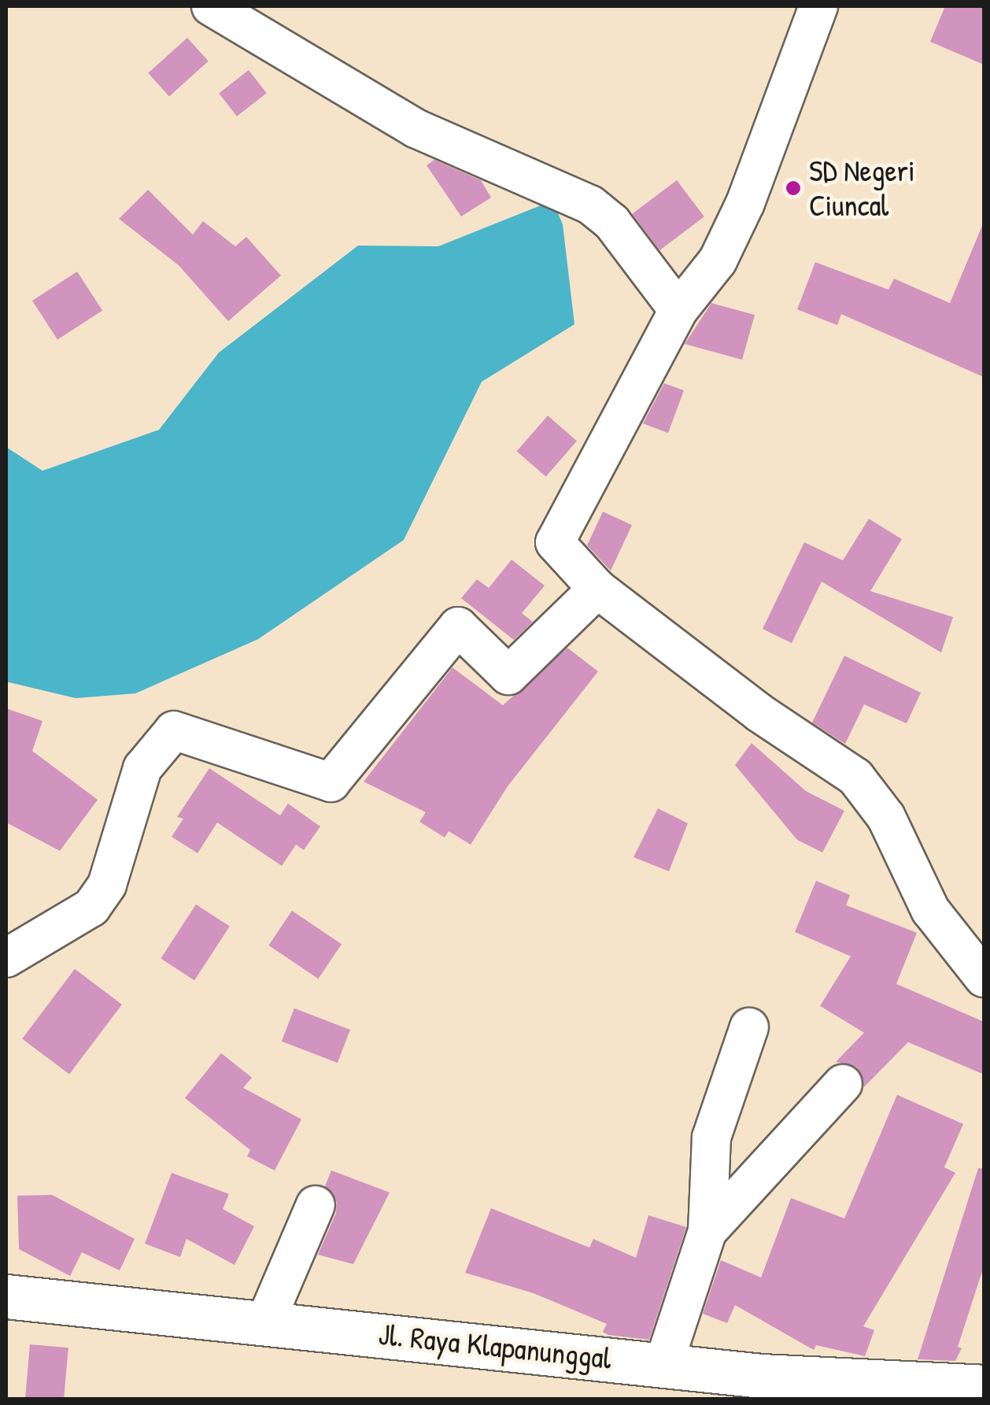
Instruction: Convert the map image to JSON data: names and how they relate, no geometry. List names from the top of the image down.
{
  "streets": {
    "street": ["Jl. Raya Klapanunggal"]
  },
  "places": ["SD Negeri Ciuncal"]
}
